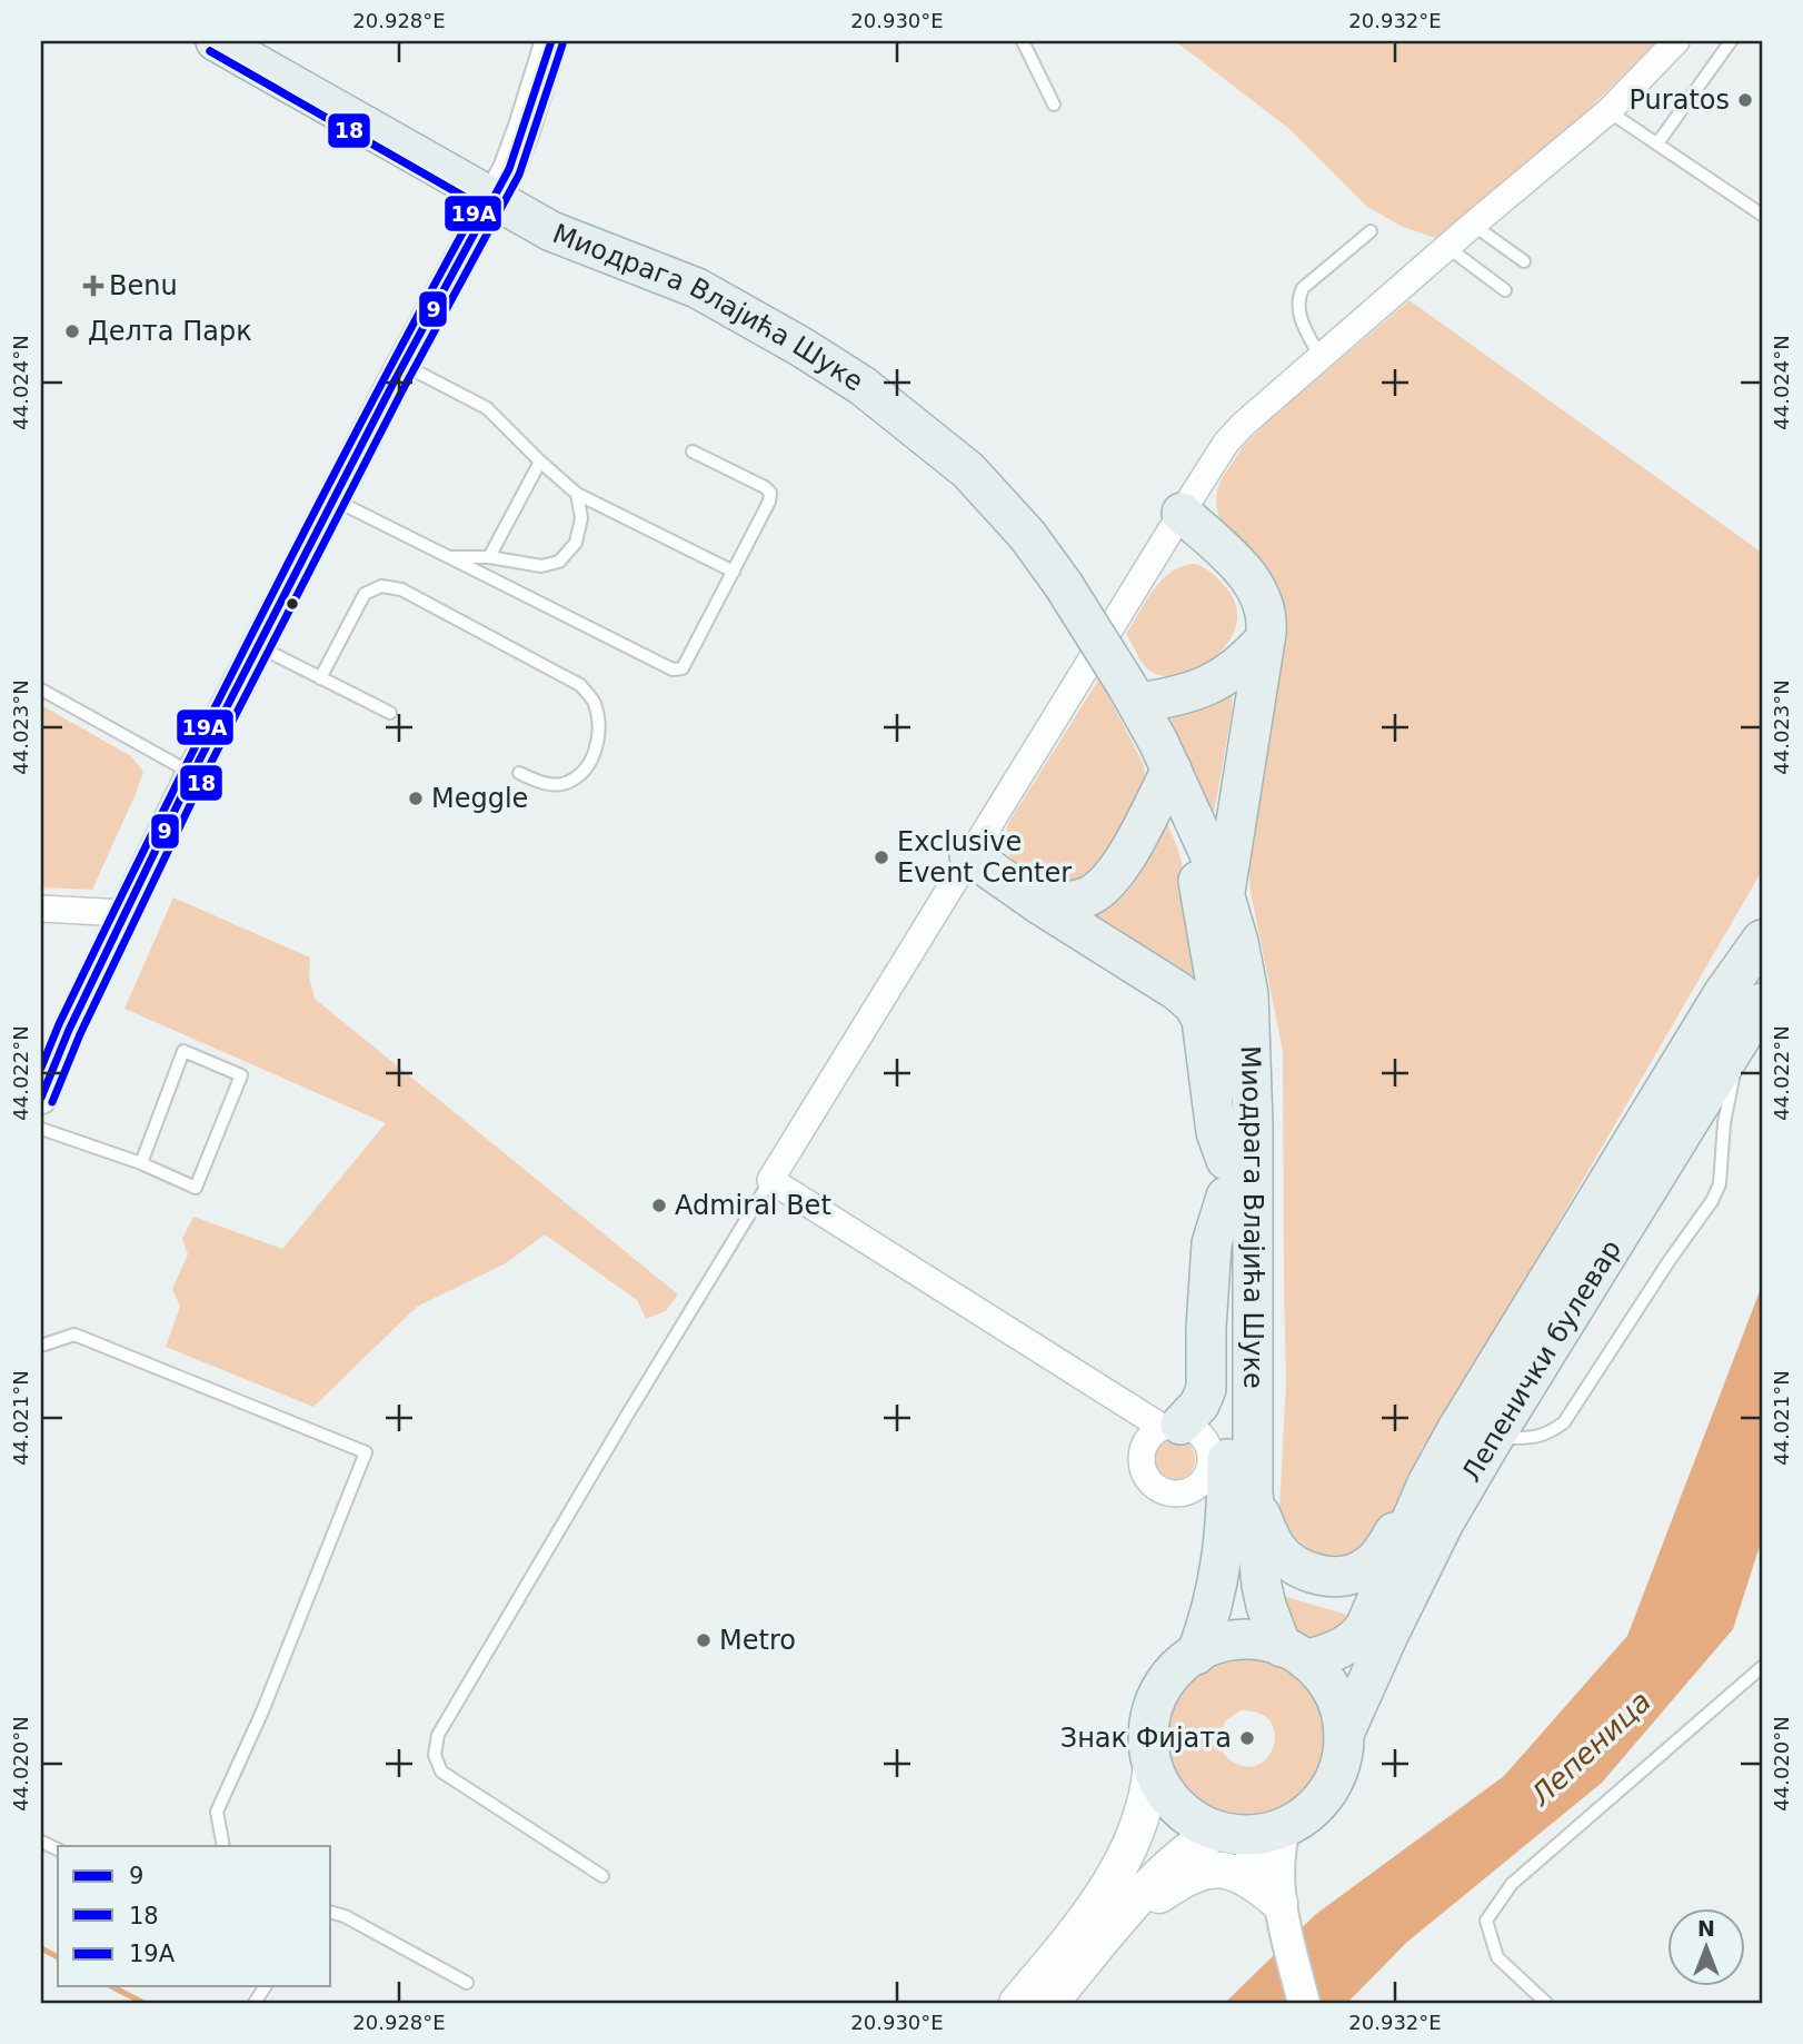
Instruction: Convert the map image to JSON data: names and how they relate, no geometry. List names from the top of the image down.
{
  "streets": {
    "main road": ["Миодрага Влајића Шуке", "Лепенички булевар"]
  },
  "crossings": [
    ["Миодрага Влајића Шуке", "Лепенички булевар"]
  ],
  "water": ["Лепеница"],
  "places": {
    "other": [
      "Puratos",
      "Делта Парк",
      "Meggle",
      "Exclusive Event Center",
      "Admiral Bet",
      "Metro",
      "Знак Фијата"
    ],
    "health": ["Benu"]
  },
  "lines": ["transit line 9", "transit line 18", "transit line 19А"],
  "legend": ["9", "18", "19А"],
  "north": "top",
  "coordinates": [
    "20.928°E",
    "20.930°E",
    "20.932°E",
    "44.024°N",
    "44.023°N",
    "44.022°N",
    "44.021°N",
    "44.020°N"
  ]
}
